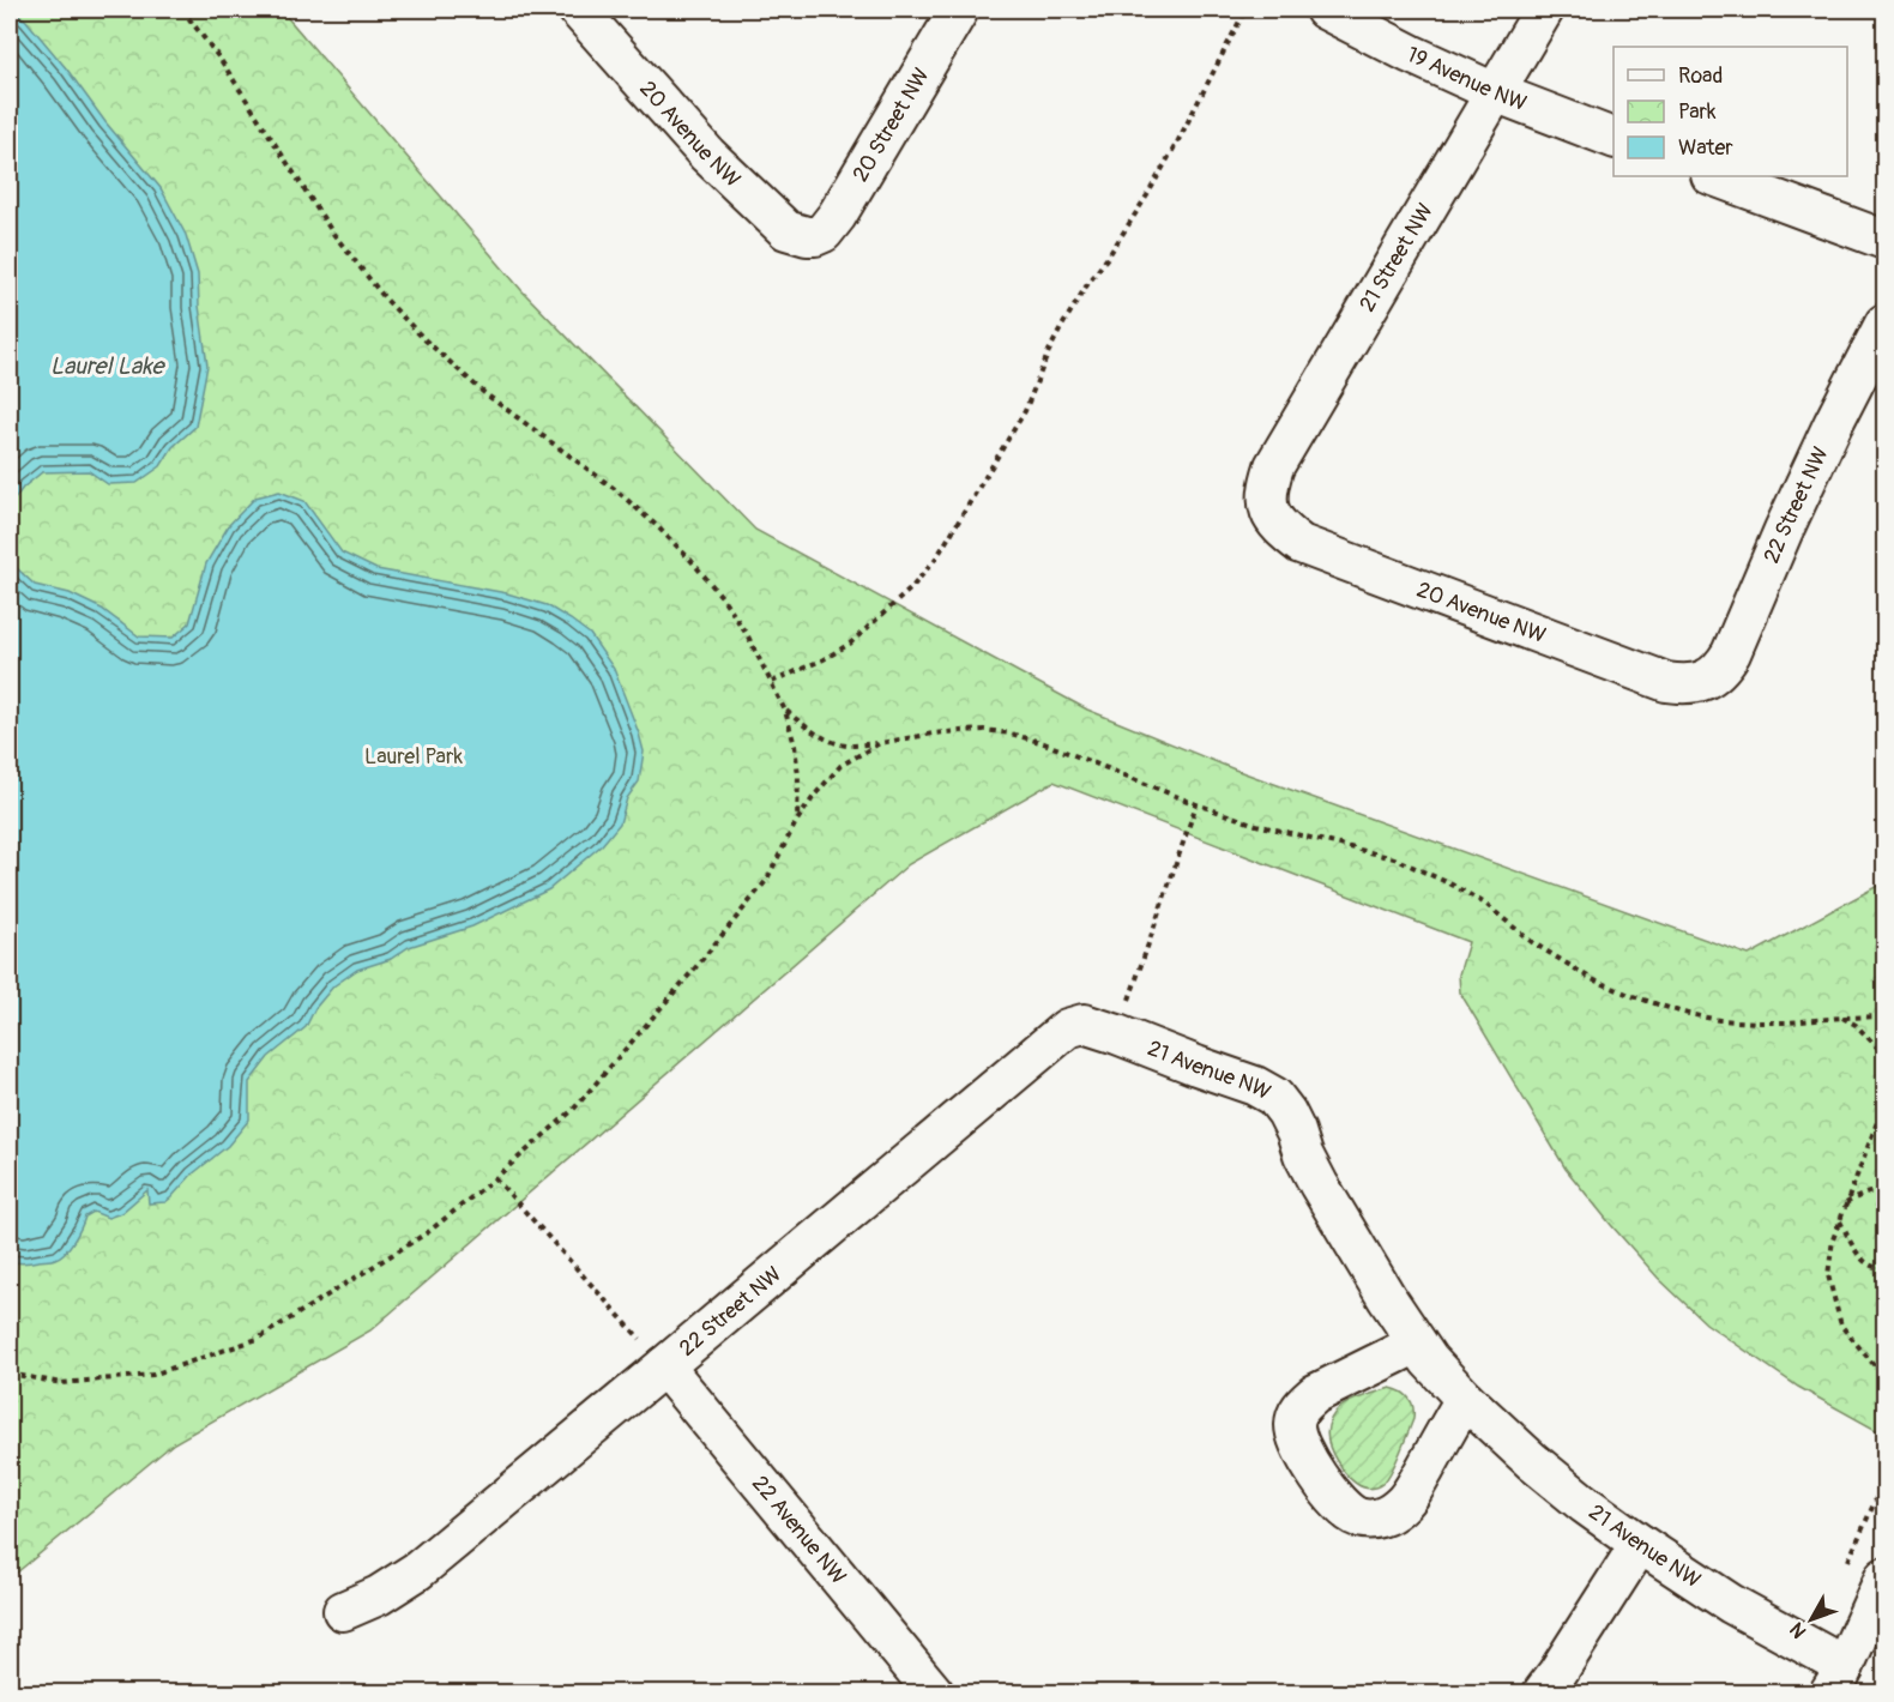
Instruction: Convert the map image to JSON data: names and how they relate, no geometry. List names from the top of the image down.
{
  "streets": {
    "street": [
      "19 Avenue NW",
      "20 Street NW",
      "20 Avenue NW",
      "21 Street NW",
      "22 Street NW",
      "21 Avenue NW",
      "22 Avenue NW"
    ]
  },
  "crossings": [
    ["19 Avenue NW", "21 Street NW"],
    ["20 Street NW", "20 Avenue NW"],
    ["20 Avenue NW", "21 Street NW"],
    ["20 Avenue NW", "22 Street NW"],
    ["22 Street NW", "21 Avenue NW"],
    ["22 Street NW", "22 Avenue NW"]
  ],
  "water": ["Laurel Lake"],
  "parks": ["Laurel Park"],
  "legend": ["Road", "Park", "Water"],
  "north": "bottom left"
}
